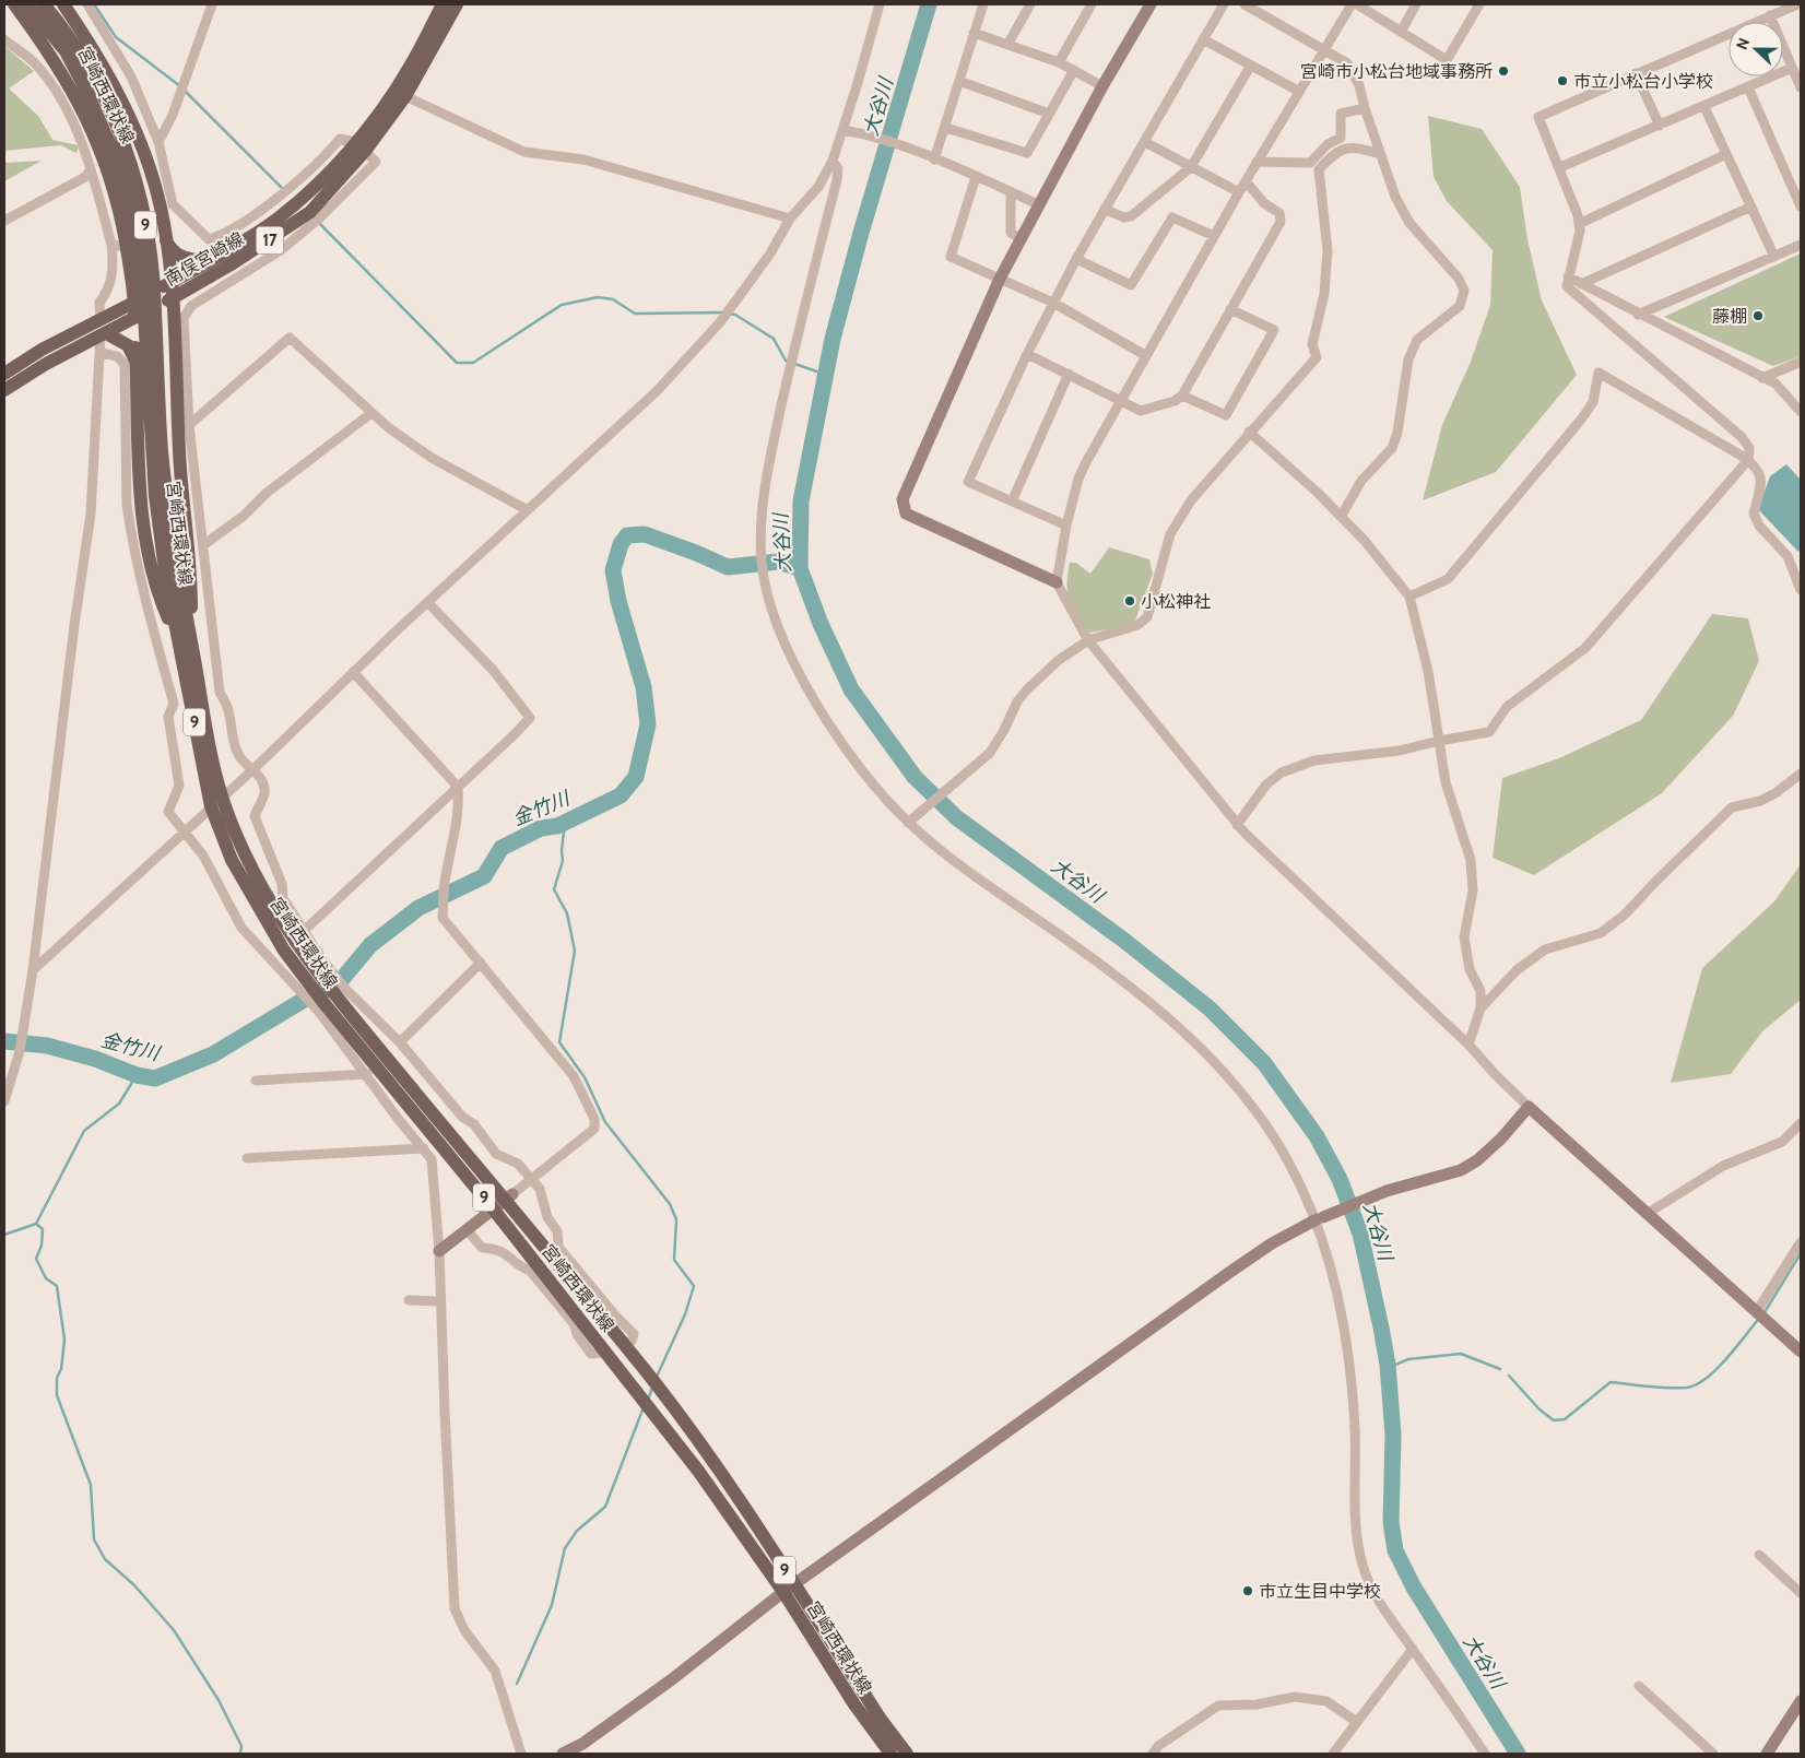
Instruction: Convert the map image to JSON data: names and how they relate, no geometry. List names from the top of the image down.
{
  "streets": {
    "main road": [
      "宮崎西環状線",
      "9",
      "17",
      "南俣宮崎線"
    ]
  },
  "water": ["大谷川", "金竹川"],
  "places": [
    "宮崎市小松台地域事務所",
    "市立小松台小学校",
    "藤棚",
    "小松神社",
    "市立生目中学校"
  ],
  "north": "left"
}
